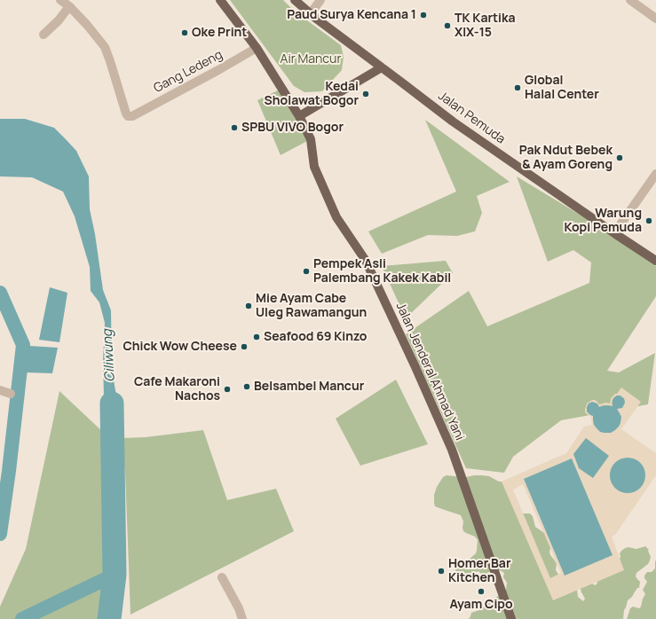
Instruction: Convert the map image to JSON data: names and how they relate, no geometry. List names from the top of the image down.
{
  "streets": {
    "main road": ["Jalan Pemuda", "Jalan Jenderal Ahmad Yani"],
    "street": ["Gang Ledeng"]
  },
  "crossings": [
    ["Gang Ledeng", "Jalan Jenderal Ahmad Yani"]
  ],
  "water": ["Ciliwung"],
  "parks": ["Air Mancur"],
  "places": [
    "Paud Surya Kencana 1",
    "TK Kartika XIX-15",
    "Oke Print",
    "Global Halal Center",
    "Kedai Sholawat Bogor",
    "SPBU VIVO Bogor",
    "Pak Ndut Bebek & Ayam Goreng",
    "Warung Kopi Pemuda",
    "Pempek Asli Palembang Kakek Kabil",
    "Mie Ayam Cabe Uleg Rawamangun",
    "Seafood 69 Kinzo",
    "Chick Wow Cheese",
    "Belsambel Mancur",
    "Cafe Makaroni Nachos",
    "Homer Bar Kitchen",
    "Ayam Cipo"
  ]
}
